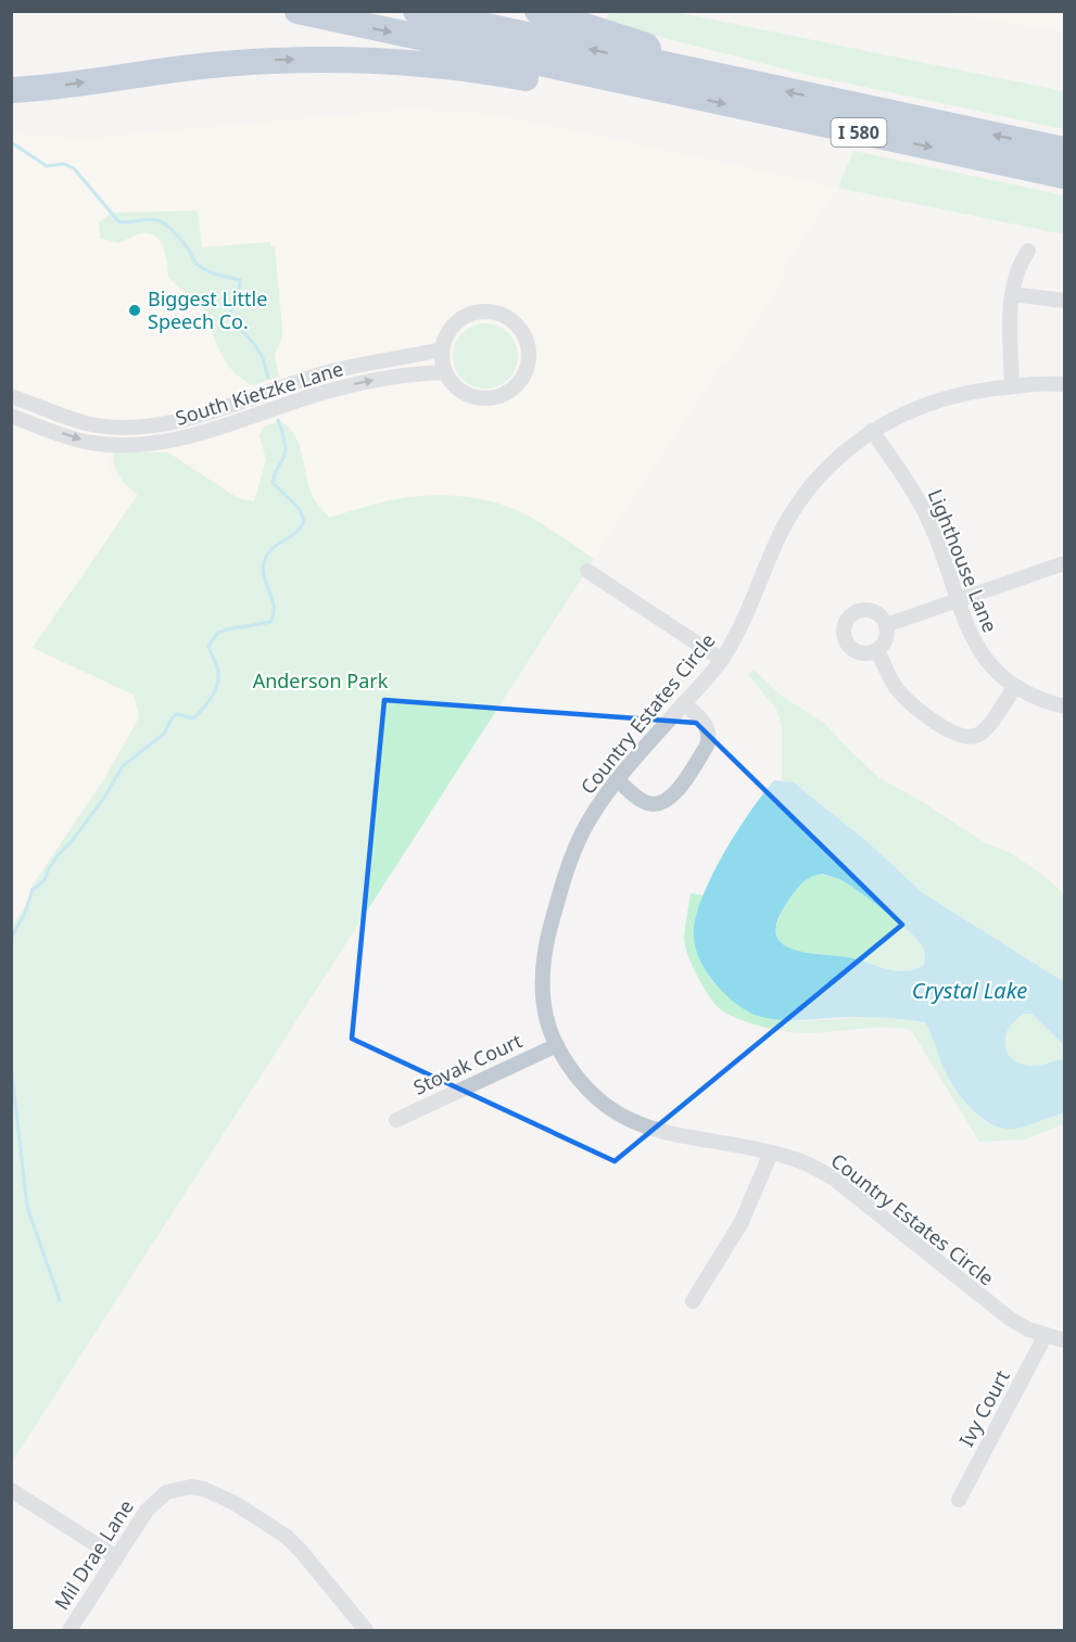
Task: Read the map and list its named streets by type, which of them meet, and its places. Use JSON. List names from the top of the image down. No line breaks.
{"streets":{"highway":["I 580"],"street":["South Kietzke Lane","Lighthouse Lane","Country Estates Circle","Stovak Court","Ivy Court","Mil Drae Lane"]},"crossings":[["Lighthouse Lane","Country Estates Circle"],["Country Estates Circle","Stovak Court"],["Country Estates Circle","Ivy Court"]],"water":["Crystal Lake"],"parks":["Anderson Park"],"places":["Biggest Little Speech Co."]}
